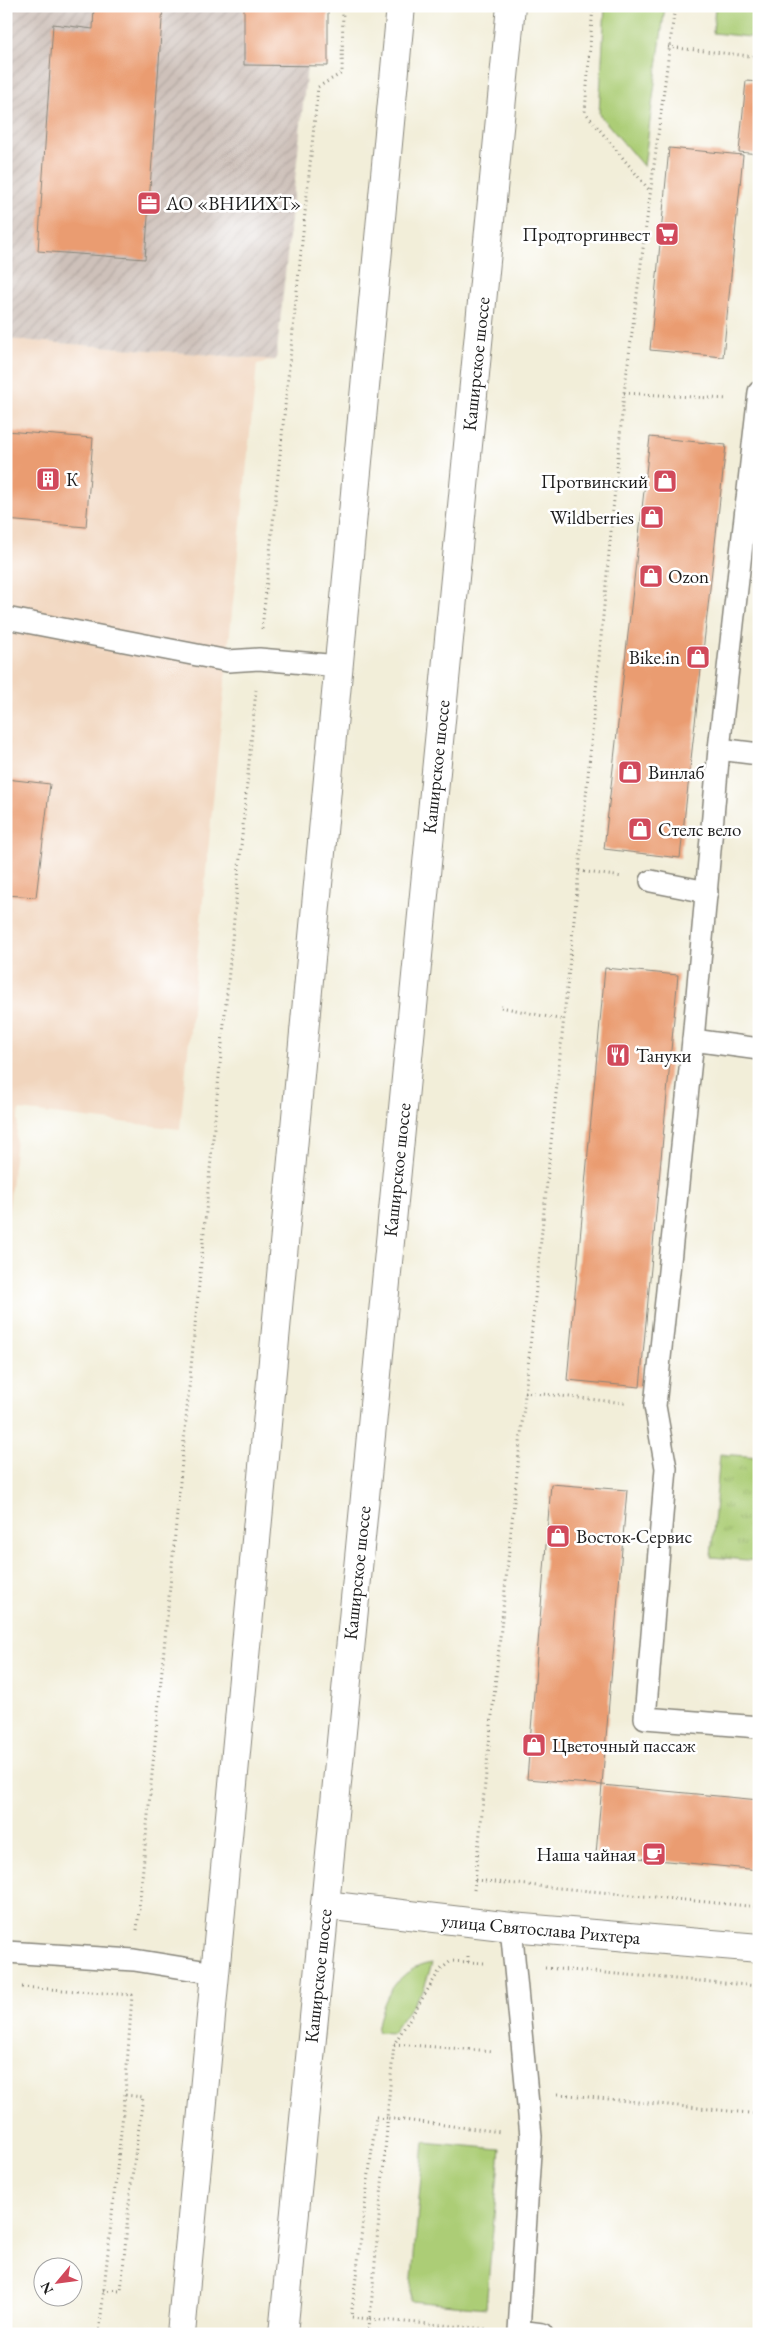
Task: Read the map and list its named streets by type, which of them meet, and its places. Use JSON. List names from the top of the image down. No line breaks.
{"streets":{"main road":["Каширское шоссе","улица Святослава Рихтера"]},"crossings":[["Каширское шоссе","улица Святослава Рихтера"]],"places":{"office":["АО «ВНИИХТ»"],"supermarket":["Продторгинвест"],"building":["К"],"shop":["Протвинский","Wildberries","Ozon","Bike.in","Винлаб","Стелс вело","Восток-Сервис","Цветочный пассаж"],"restaurant":["Тануки"],"cafe":["Наша чайная"]},"north":"bottom left"}
